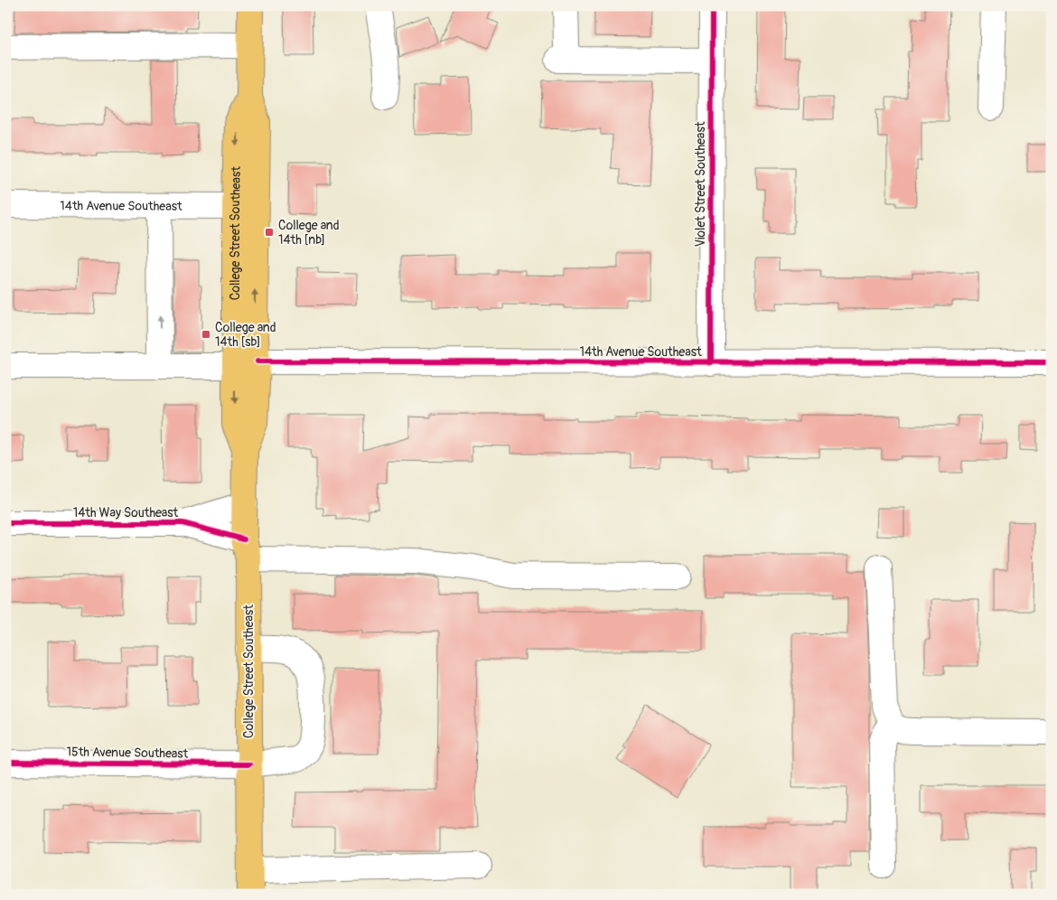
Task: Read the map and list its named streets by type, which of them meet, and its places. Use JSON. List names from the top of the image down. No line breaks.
{"streets":{"main road":["College Street Southeast"],"street":["Violet Street Southeast","14th Avenue Southeast","14th Way Southeast","15th Avenue Southeast"]},"crossings":[["Violet Street Southeast","14th Avenue Southeast"],["14th Avenue Southeast","College Street Southeast"],["College Street Southeast","14th Way Southeast"],["College Street Southeast","15th Avenue Southeast"]],"places":{"transit":["College and 14th [nb]","College and 14th [sb]"]}}
